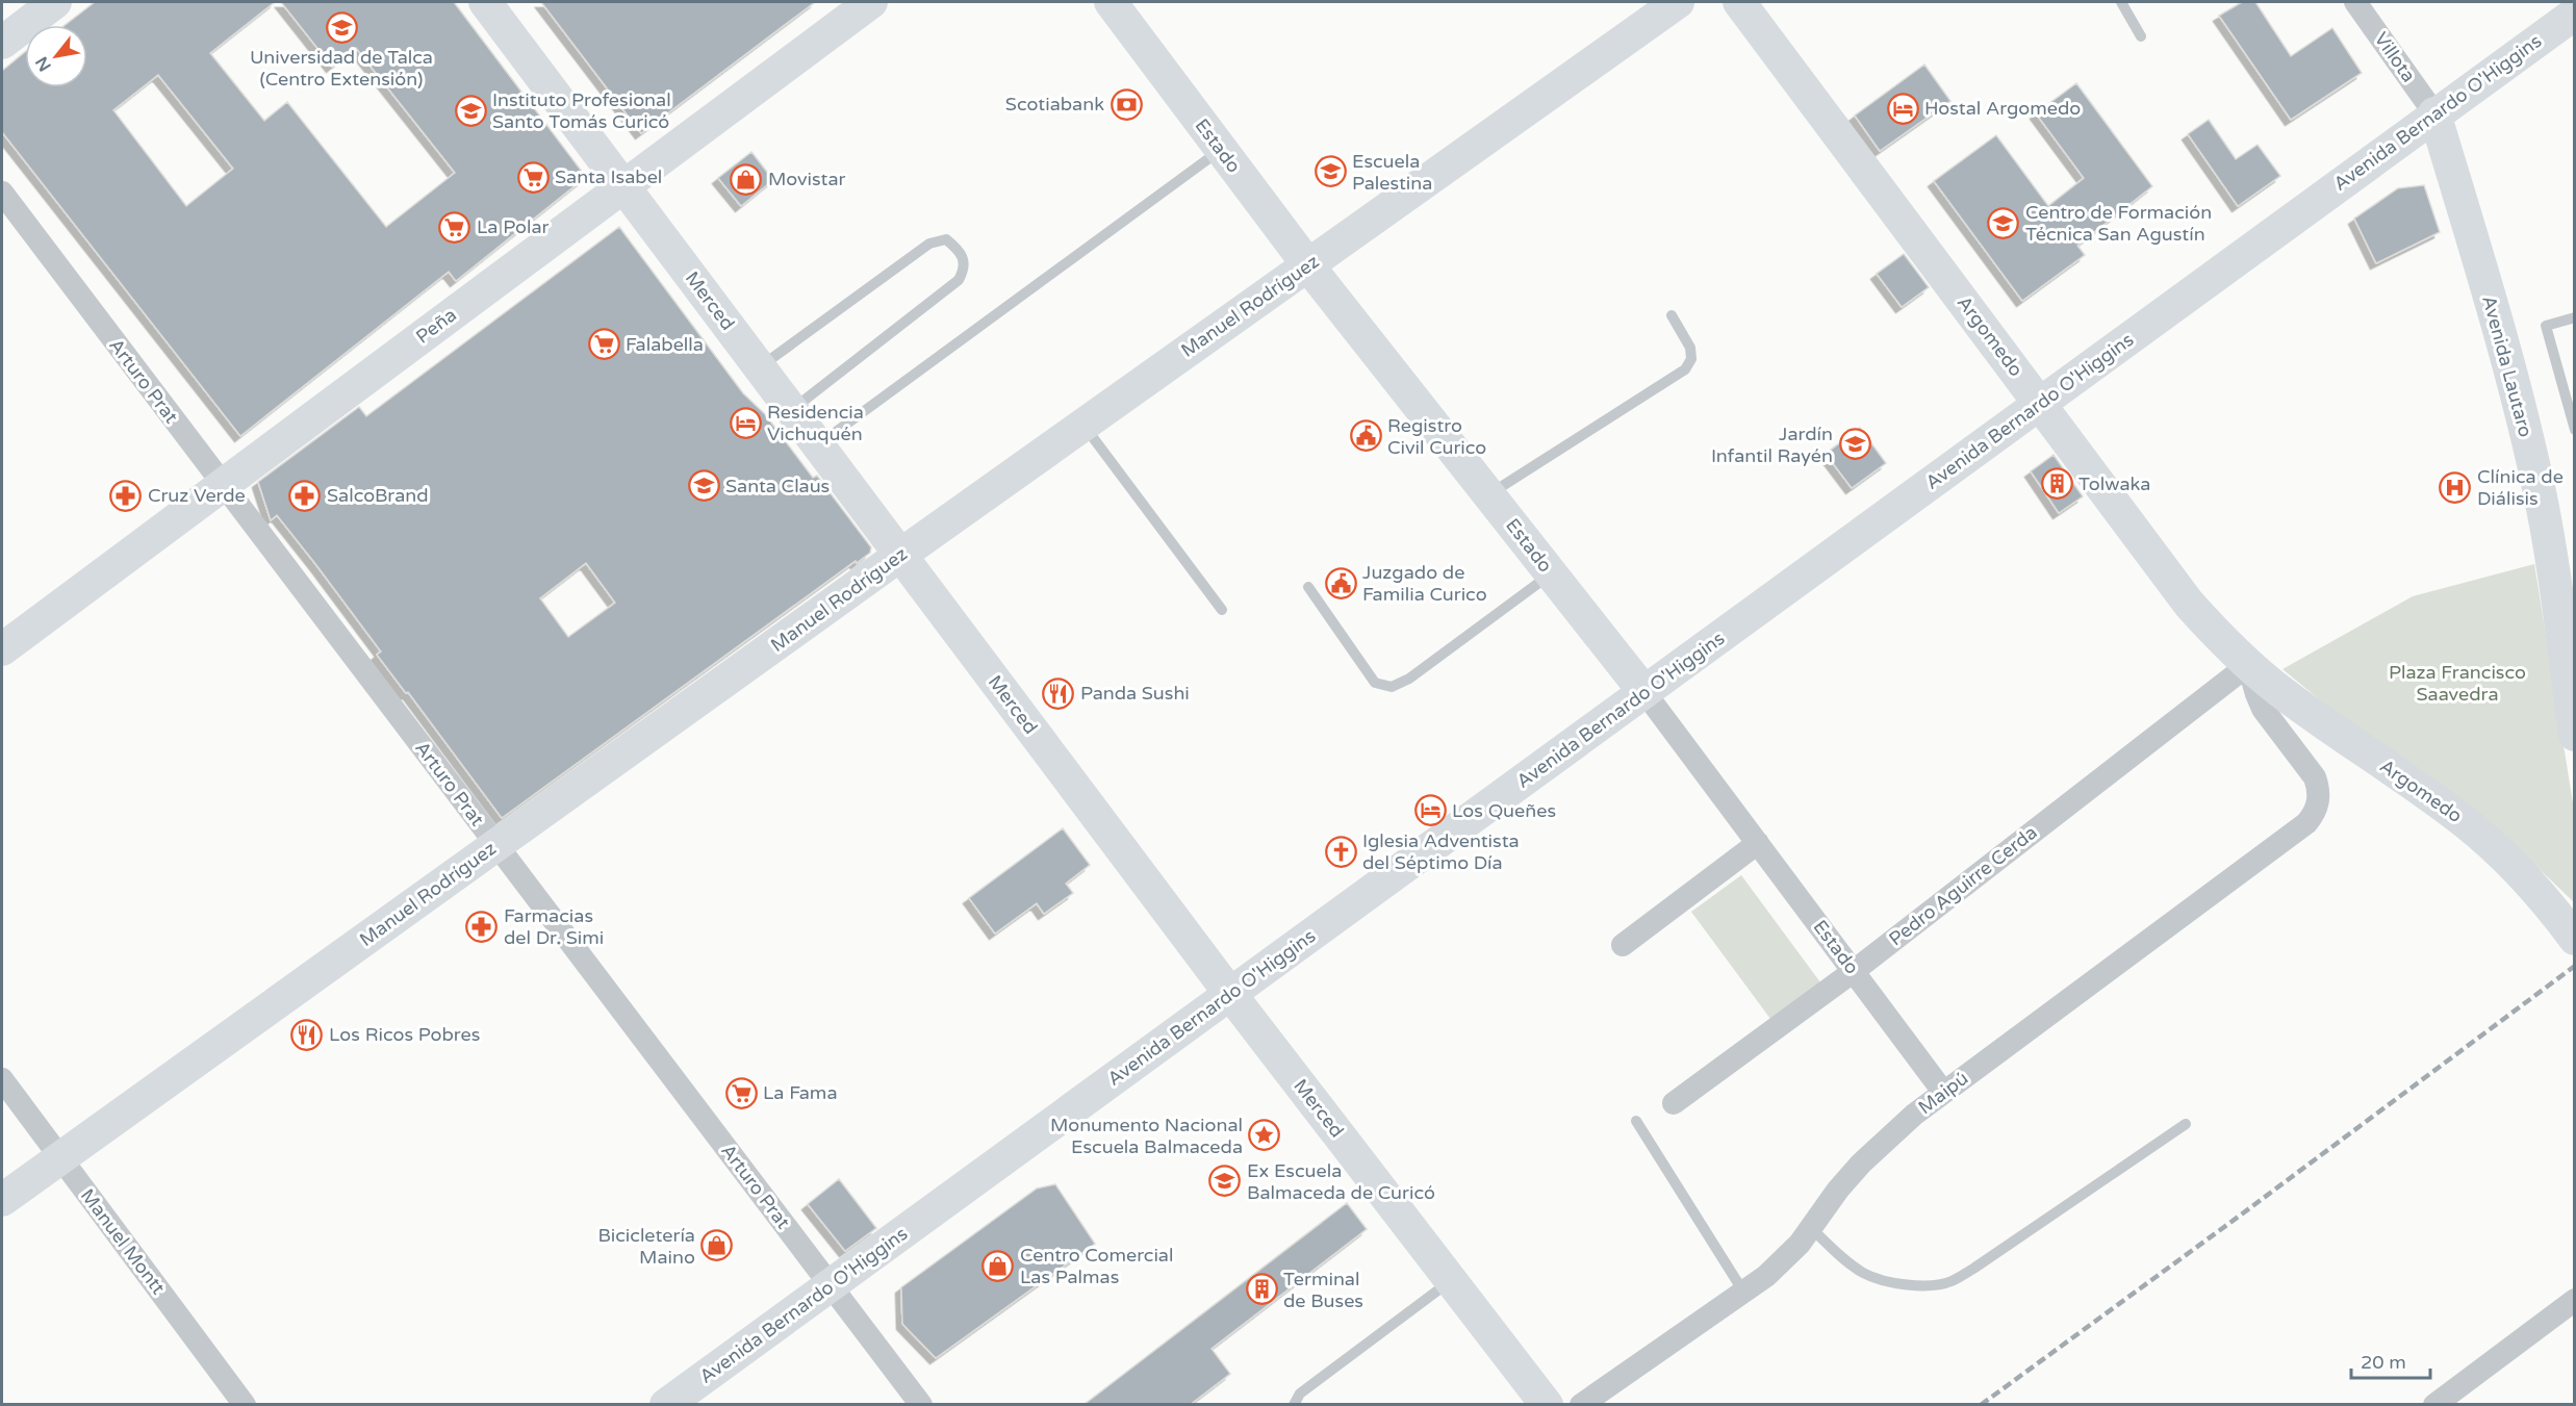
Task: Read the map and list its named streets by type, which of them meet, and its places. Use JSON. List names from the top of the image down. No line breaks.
{"streets":{"street":["Villota","Avenida Bernardo O'Higgins","Estado","Merced","Manuel Rodríguez","Peña","Argomedo","Avenida Lautaro","Arturo Prat","Pedro Aguirre Cerda","Maipú","Manuel Montt"]},"crossings":[["Villota","Avenida Bernardo O'Higgins"],["Villota","Avenida Lautaro"],["Avenida Bernardo O'Higgins","Estado"],["Avenida Bernardo O'Higgins","Merced"],["Avenida Bernardo O'Higgins","Argomedo"],["Avenida Bernardo O'Higgins","Avenida Lautaro"],["Avenida Bernardo O'Higgins","Arturo Prat"],["Estado","Manuel Rodríguez"],["Estado","Pedro Aguirre Cerda"],["Estado","Maipú"],["Merced","Manuel Rodríguez"],["Merced","Peña"],["Manuel Rodríguez","Arturo Prat"],["Manuel Rodríguez","Manuel Montt"],["Peña","Arturo Prat"],["Argomedo","Pedro Aguirre Cerda"],["Argomedo","Maipú"]],"parks":["Plaza Francisco Saavedra"],"places":{"school or university":["Universidad de Talca (Centro Extensión)","Instituto Profesional Santo Tomás Curicó","Escuela Palestina","Centro de Formación Técnica San Agustín","Jardín Infantil Rayén","Santa Claus","Ex Escuela Balmaceda de Curicó"],"bank":["Scotiabank"],"hotel":["Hostal Argomedo","Residencia Vichuquén","Los Queñes"],"supermarket":["Santa Isabel","La Polar","Falabella","La Fama"],"shop":["Movistar","Bicicletería Maino","Centro Comercial Las Palmas"],"public building":["Registro Civil Curico","Juzgado de Familia Curico"],"building":["Tolwaka","Terminal de Buses"],"hospital":["Clínica de Diálisis"],"pharmacy":["Cruz Verde","SalcoBrand","Farmacias del Dr. Simi"],"restaurant":["Panda Sushi","Los Ricos Pobres"],"church":["Iglesia Adventista del Séptimo Día"],"place":["Monumento Nacional Escuela Balmaceda"]},"scale_bar":"20 m","north":"bottom left"}
